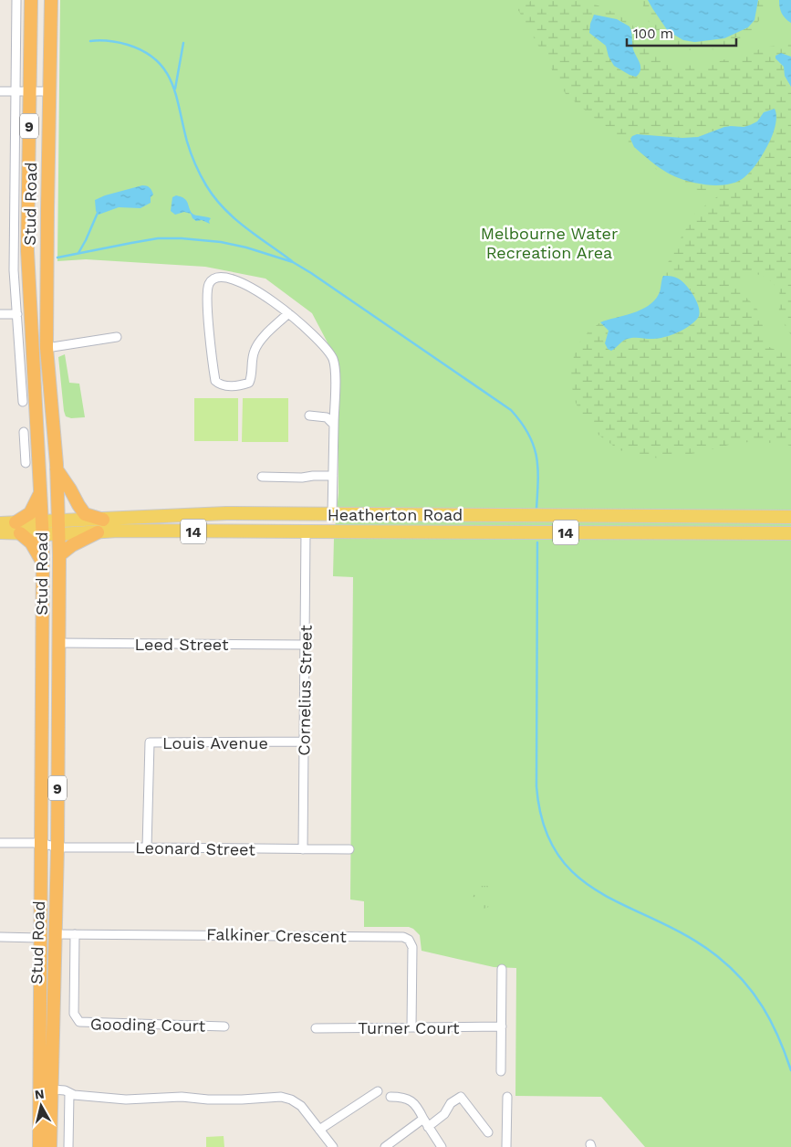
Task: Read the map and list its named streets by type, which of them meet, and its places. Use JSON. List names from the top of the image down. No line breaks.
{"streets":{"highway":["9","Stud Road"],"main road":["Heatherton Road","14"],"street":["Leed Street","Cornelius Street","Louis Avenue","Leonard Street","Falkiner Crescent","Gooding Court","Turner Court"]},"crossings":[["Stud Road","Heatherton Road"],["Stud Road","Leed Street"],["Stud Road","Leonard Street"],["Stud Road","Falkiner Crescent"],["Heatherton Road","Cornelius Street"],["Leed Street","Cornelius Street"],["Cornelius Street","Louis Avenue"],["Cornelius Street","Leonard Street"],["Louis Avenue","Leonard Street"],["Falkiner Crescent","Gooding Court"],["Falkiner Crescent","Turner Court"]],"parks":["Melbourne Water Recreation Area"],"scale_bar":"100 m","north":"top"}
